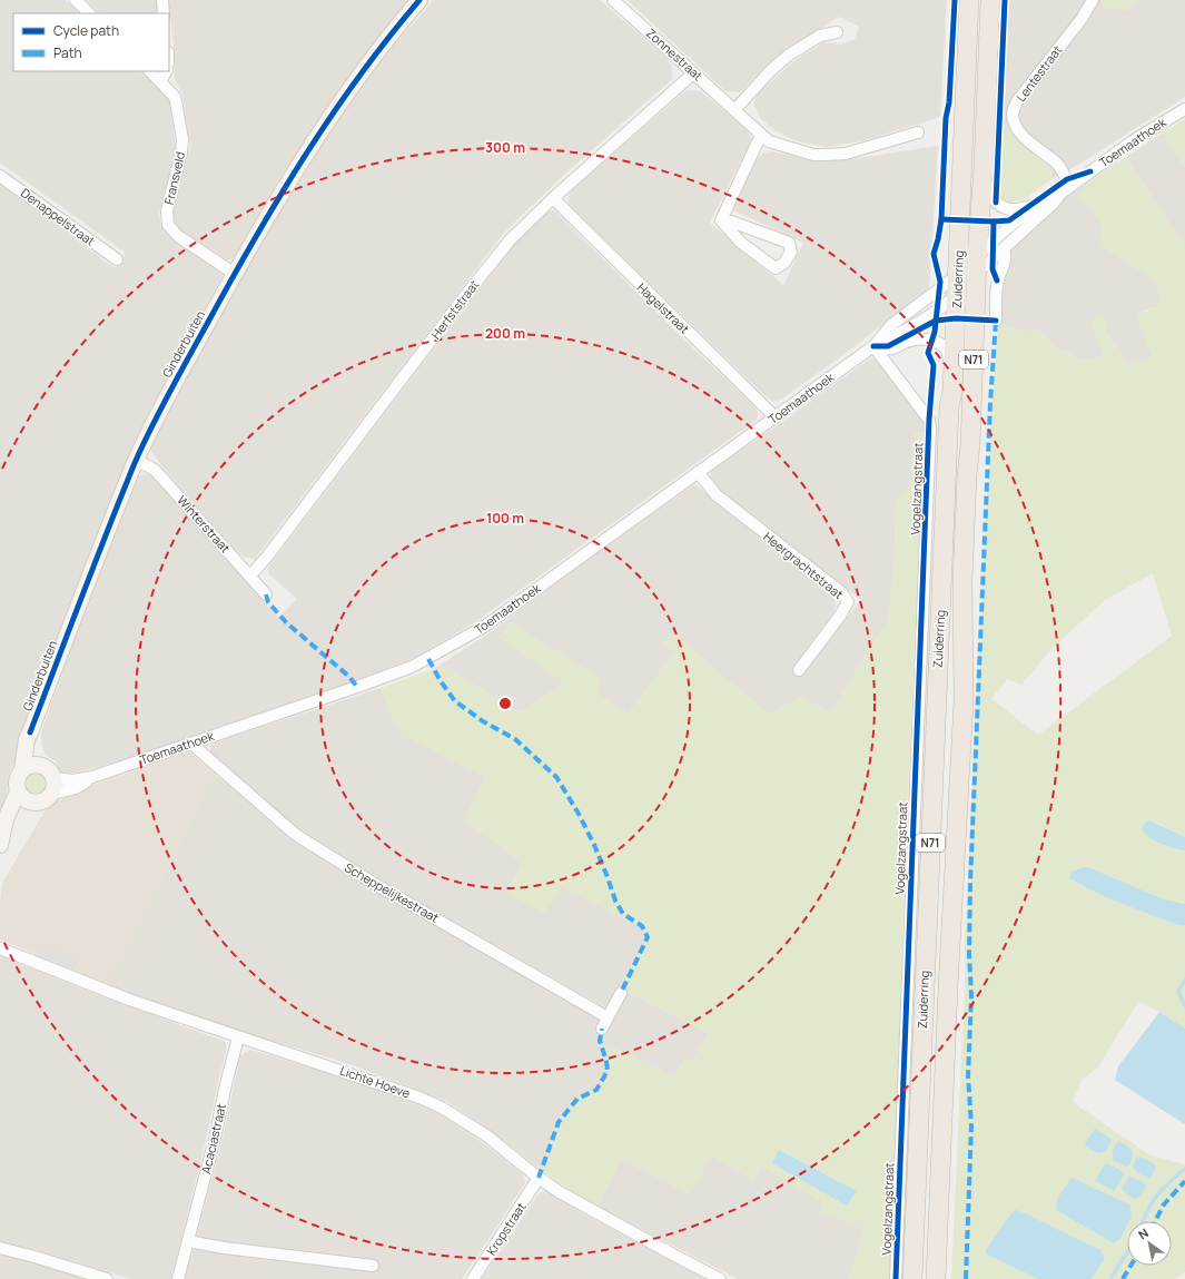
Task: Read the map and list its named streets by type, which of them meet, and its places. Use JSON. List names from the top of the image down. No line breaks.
{"streets":{"highway":["Zuiderring","N71"],"main road":["Ginderbuiten"],"street":["Zonnestraat","Lentestraat","Toemaathoek","Fransveld","Denappelstraat","Hagelstraat","Herfststraat","Vogelzangstraat","Winterstraat","Heergrachtstraat","Scheppelijkestraat","Lichte Hoeve","Acaciastraat","Kropstraat"]},"crossings":[["Zonnestraat","Herfststraat"],["Lentestraat","Toemaathoek"],["Toemaathoek","Zuiderring"],["Toemaathoek","Hagelstraat"],["Toemaathoek","Ginderbuiten"],["Toemaathoek","Vogelzangstraat"],["Toemaathoek","Heergrachtstraat"],["Toemaathoek","Scheppelijkestraat"],["Fransveld","Ginderbuiten"],["Hagelstraat","Herfststraat"],["Herfststraat","Winterstraat"],["Ginderbuiten","Winterstraat"],["Lichte Hoeve","Acaciastraat"],["Lichte Hoeve","Kropstraat"]],"legend":["Cycle path","Path"],"north":"top left","rings":["300 m","200 m","100 m"]}
